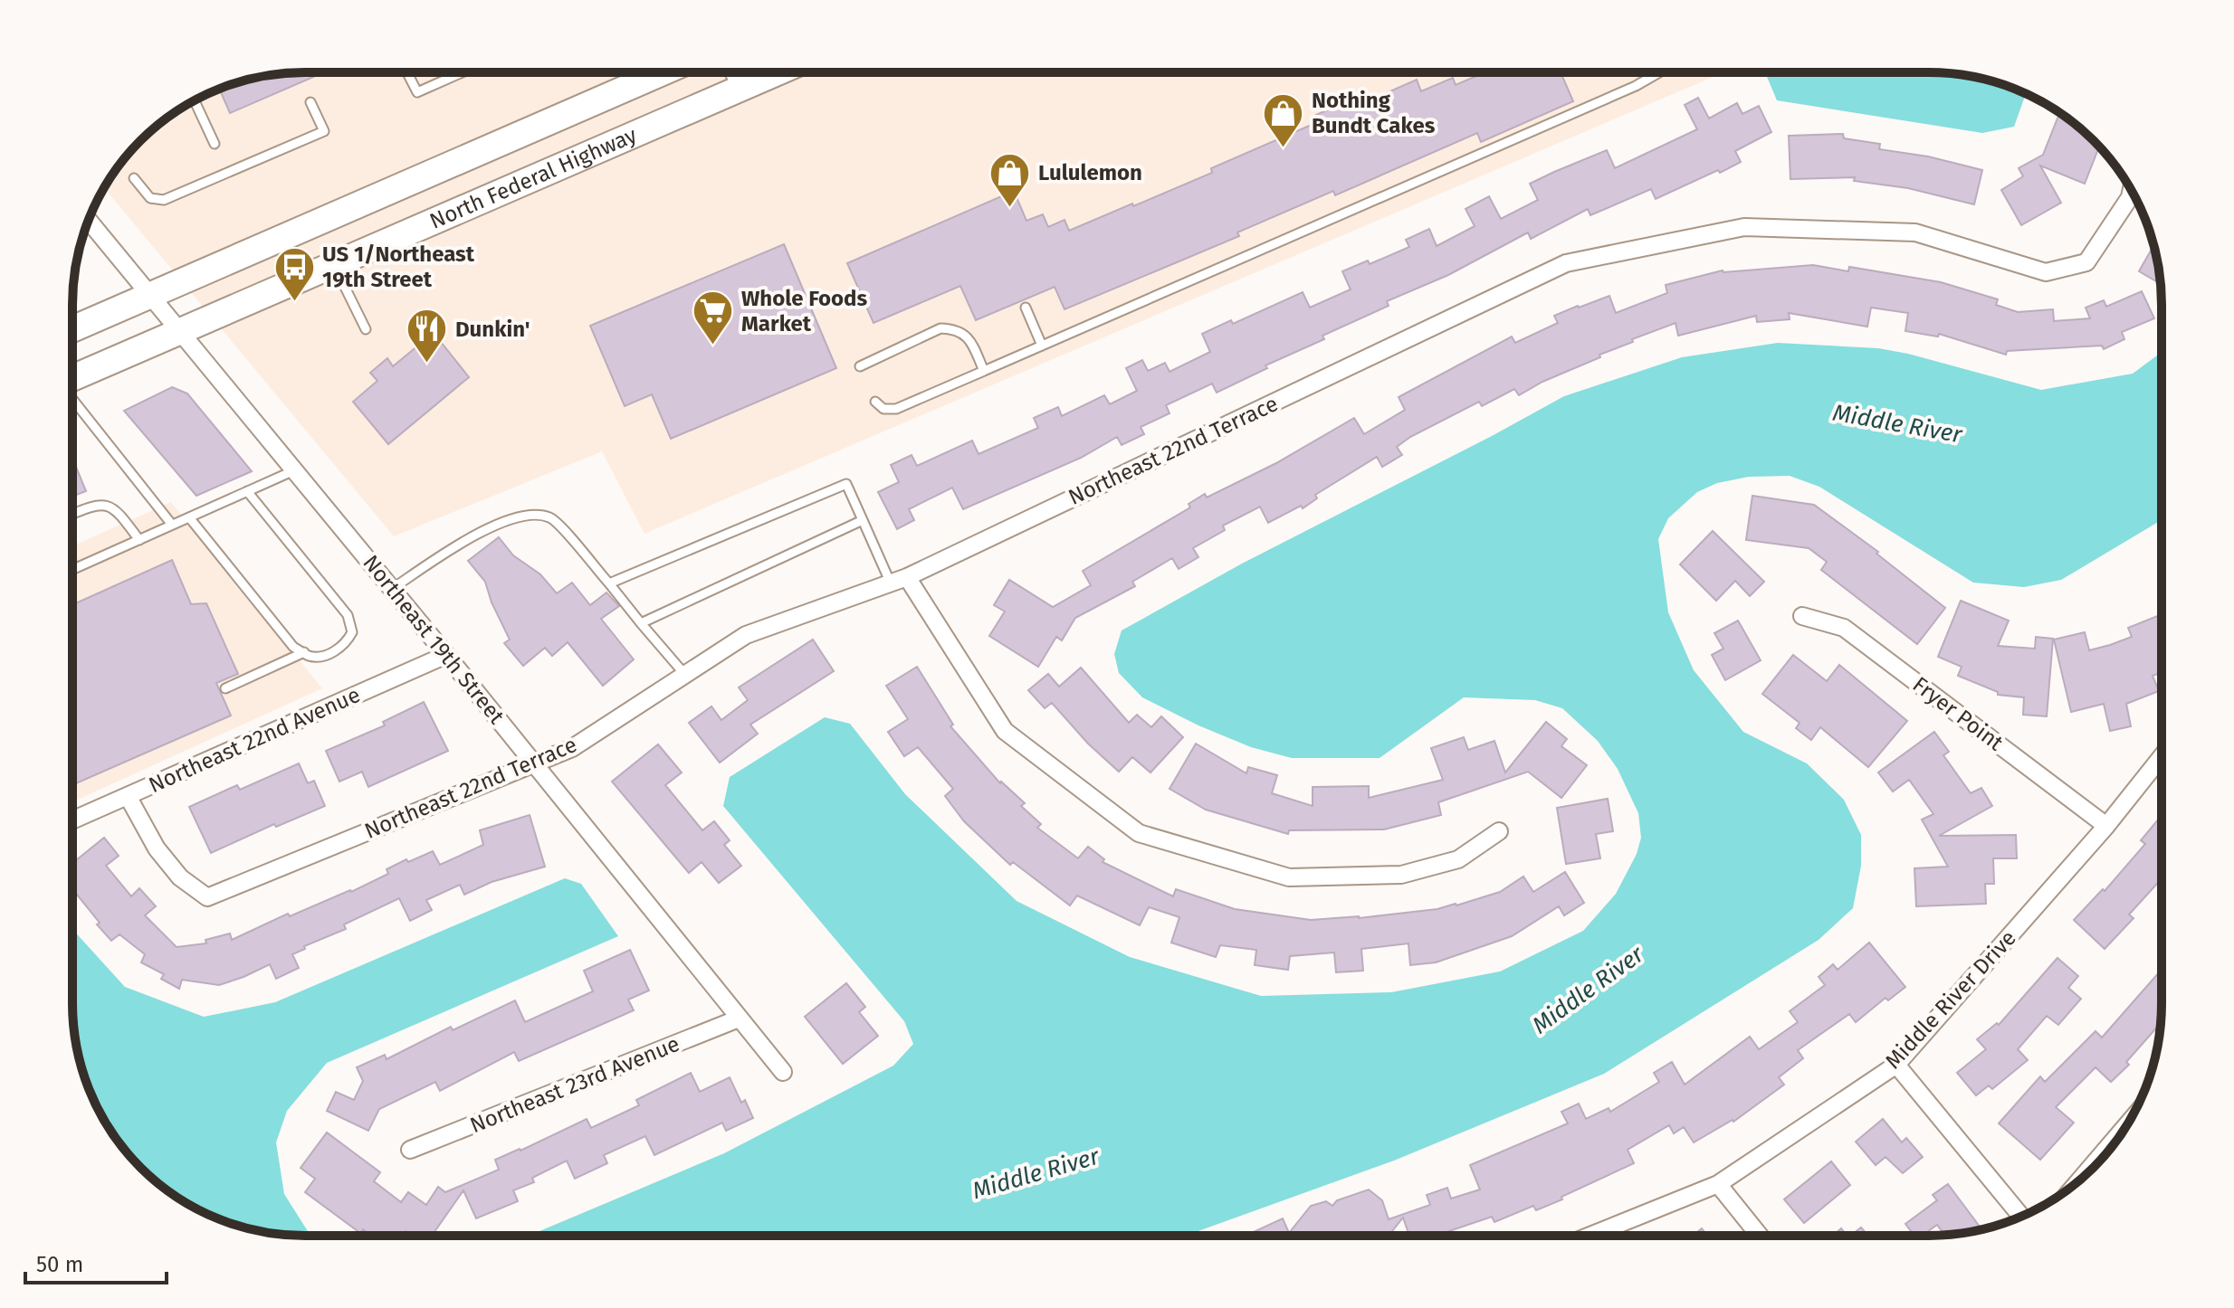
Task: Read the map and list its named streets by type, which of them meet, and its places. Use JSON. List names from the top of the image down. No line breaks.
{"streets":{"main road":["North Federal Highway"],"street":["Northeast 22nd Terrace","Northeast 19th Street","Fryer Point","Northeast 22nd Avenue","Middle River Drive","Northeast 23rd Avenue"]},"crossings":[["North Federal Highway","Northeast 19th Street"],["Northeast 22nd Terrace","Northeast 19th Street"],["Northeast 22nd Terrace","Northeast 22nd Avenue"],["Northeast 19th Street","Northeast 22nd Avenue"],["Northeast 19th Street","Northeast 23rd Avenue"],["Fryer Point","Middle River Drive"]],"water":["Middle River"],"places":{"shop":["Nothing Bundt Cakes","Lululemon"],"bus stop":["US 1/Northeast 19th Street"],"supermarket":["Whole Foods Market"],"restaurant":["Dunkin'"]},"scale_bar":"50 m"}
